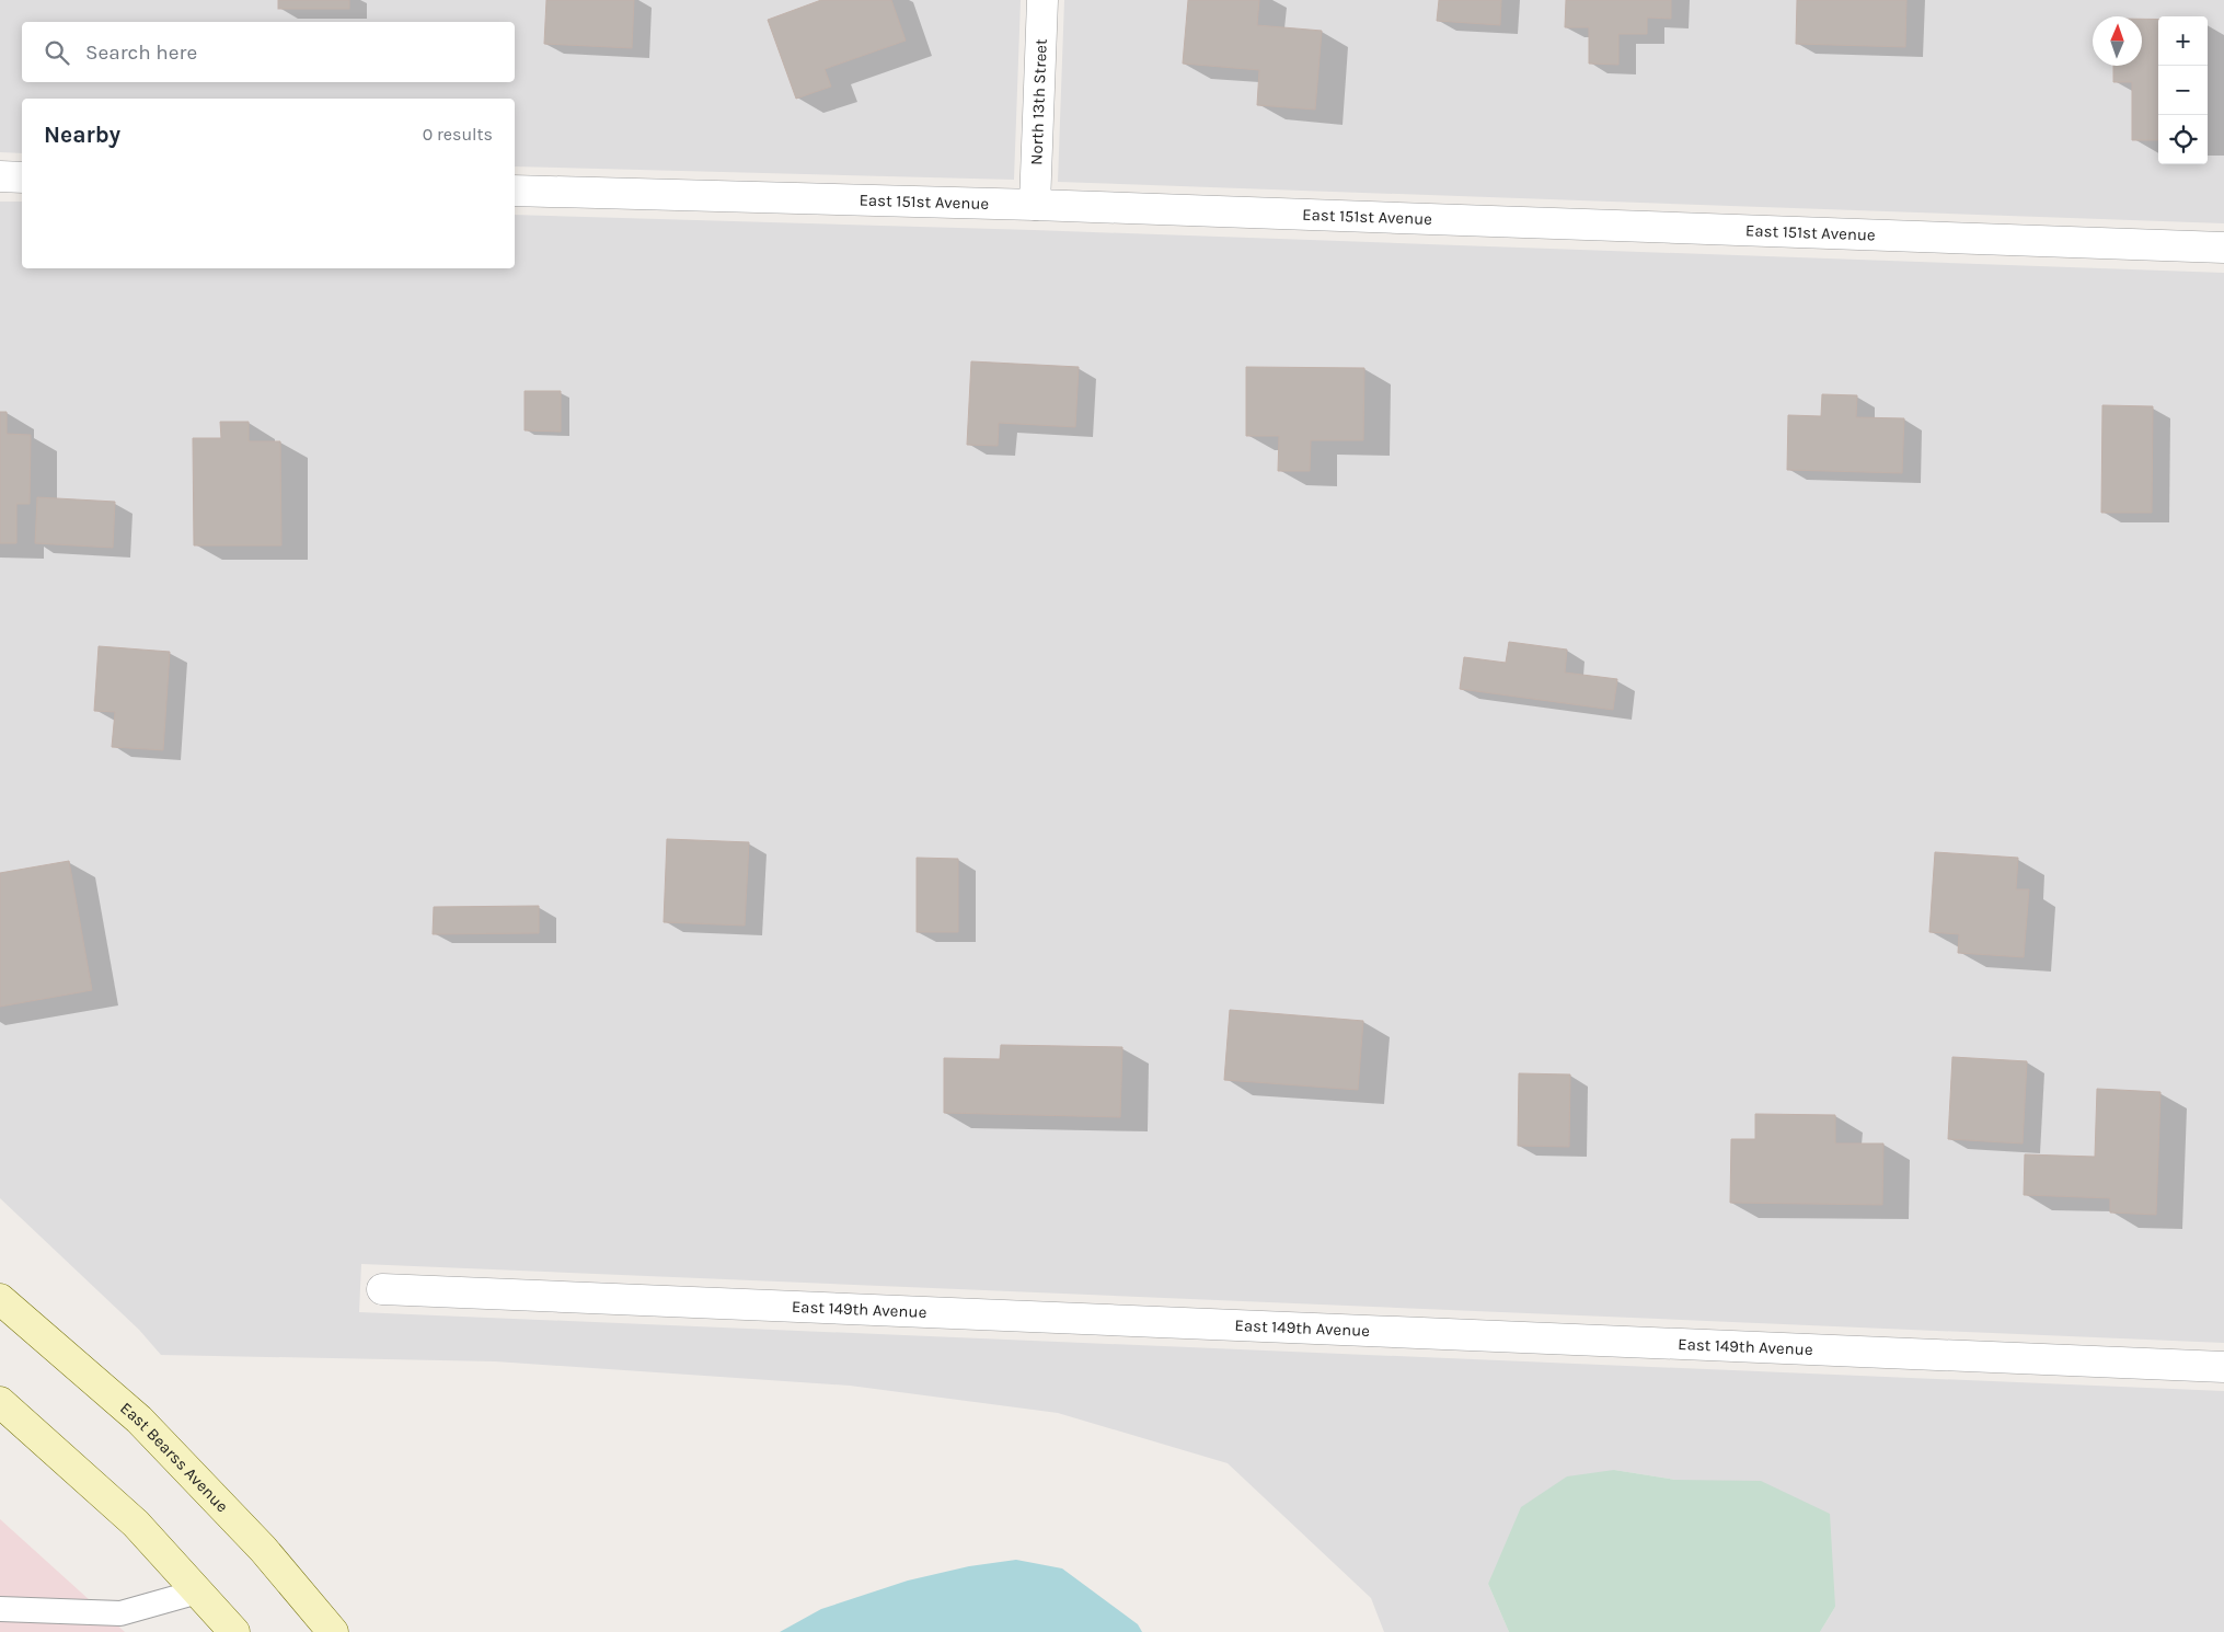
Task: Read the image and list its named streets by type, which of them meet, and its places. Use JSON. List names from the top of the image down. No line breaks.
{"streets":{"main road":["East Bearss Avenue"],"street":["North 13th Street","East 151st Avenue","East 149th Avenue"]},"crossings":[["North 13th Street","East 151st Avenue"]],"north":"top","page":{"map_buttons":["+","−"],"search":"Search here","heading":["Nearby","0 results"]}}
